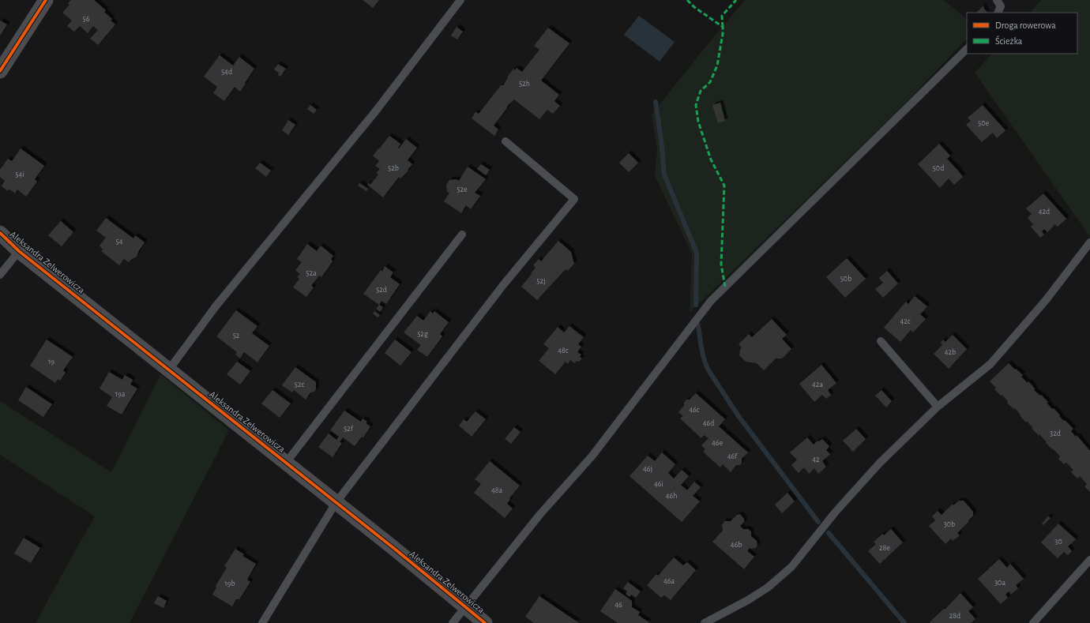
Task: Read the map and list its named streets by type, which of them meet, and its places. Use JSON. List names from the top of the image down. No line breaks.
{"streets":{"street":["Aleksandra Zelwerowicza"]},"house_numbers":["56","54d","52h","50e","52b","50d","54i","52e","42d","54","52a","50b","52j","52d","42c","52g","52","48c","42b","19","52c","42a","19a","46c","46d","52f","32d","46e","46f","42","46j","46i","48a","46h","30b","30","46b","28e","46a","30a","19b","46","28d"],"legend":["Droga rowerowa","Ścieżka"]}
